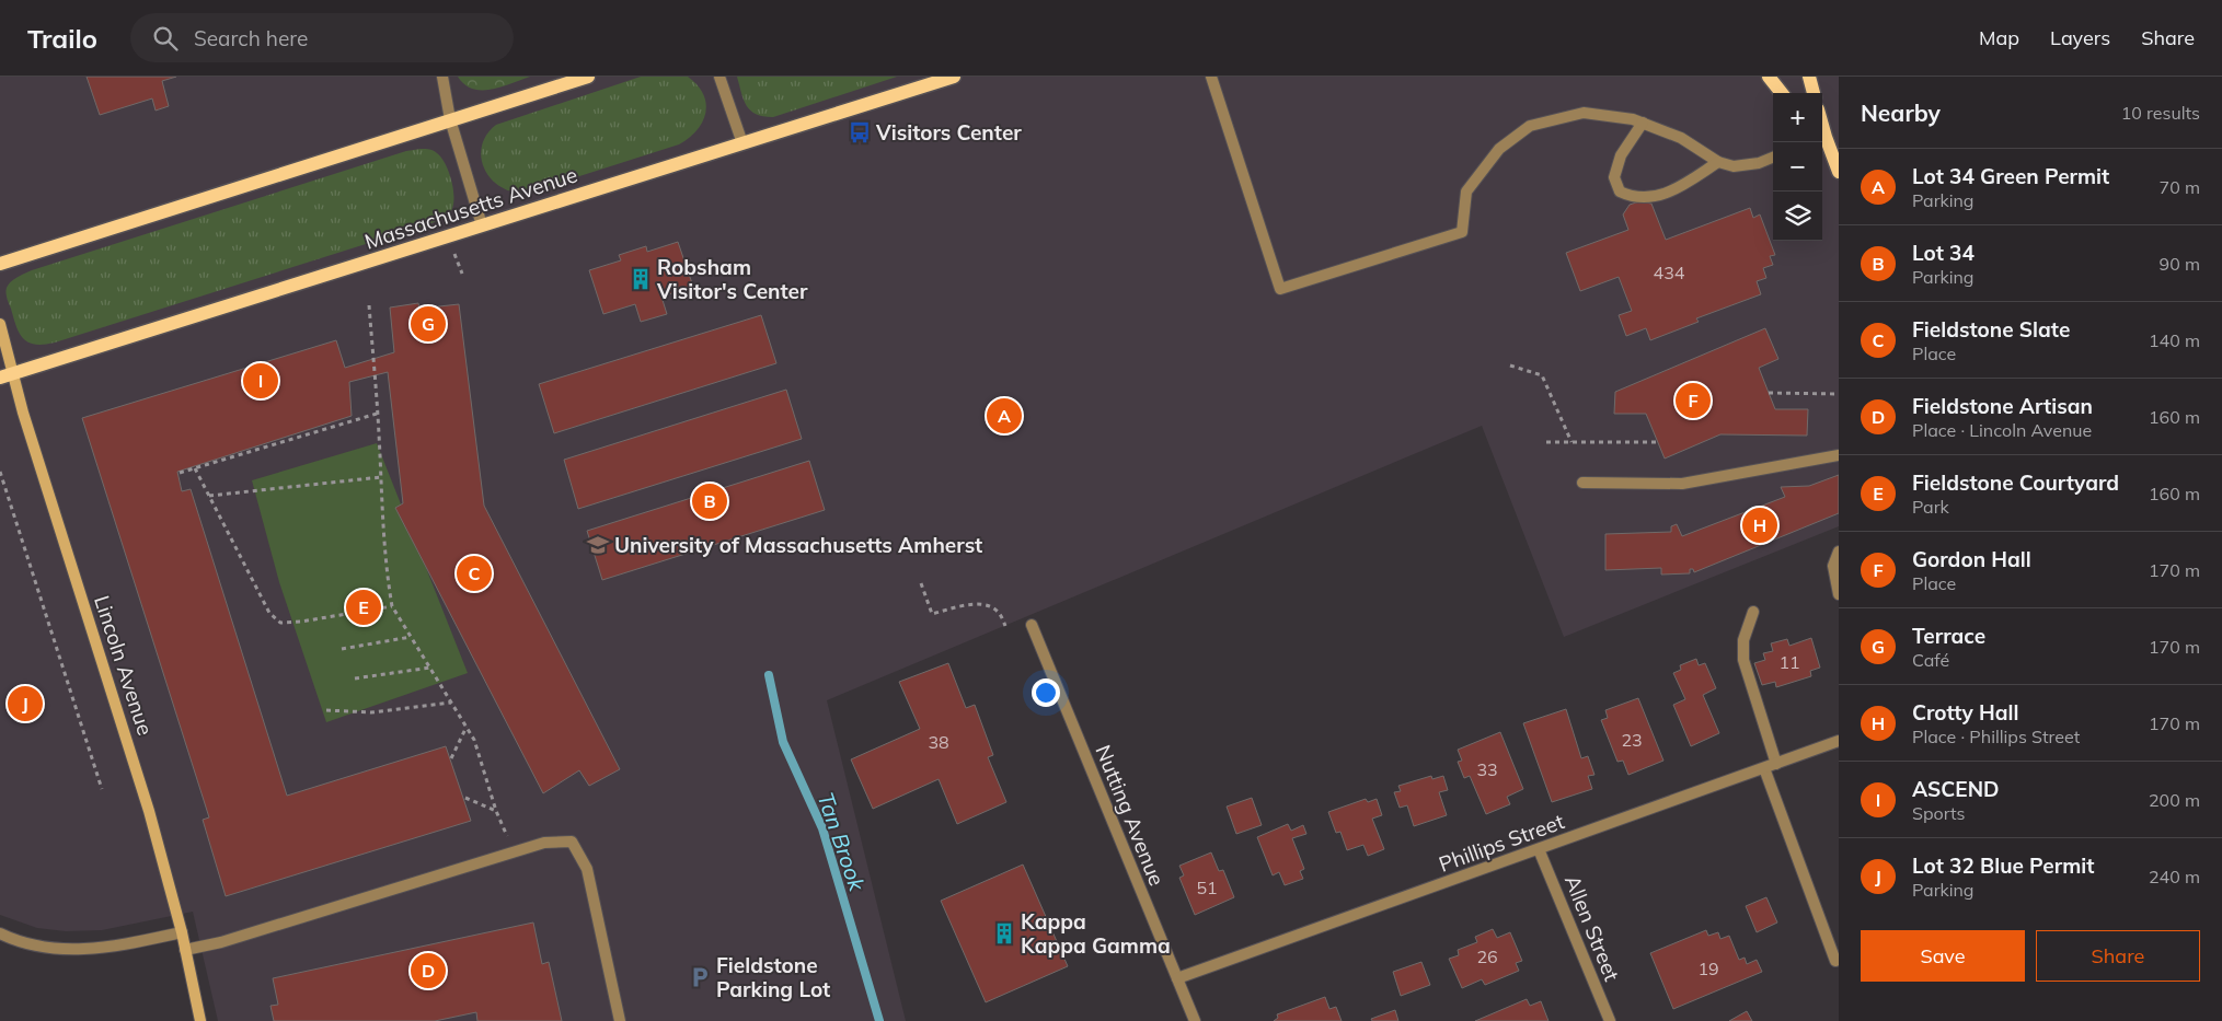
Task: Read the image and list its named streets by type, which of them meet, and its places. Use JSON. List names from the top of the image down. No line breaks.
{"streets":{"main road":["Massachusetts Avenue"],"street":["Lincoln Avenue","Nutting Avenue","Phillips Street","Allen Street"]},"crossings":[["Massachusetts Avenue","Lincoln Avenue"],["Nutting Avenue","Phillips Street"],["Phillips Street","Allen Street"]],"water":["Tan Brook"],"places":{"bus stop":["Visitors Center"],"building":["Robsham Visitor's Center","Kappa Kappa Gamma"],"school or university":["University of Massachusetts Amherst"],"parking":["Fieldstone Parking Lot"]},"house_numbers":["434","11","23","38","33","51","26","19"],"page":{"header":"Trailo","search":"Search here","nav":["Map","Layers","Share"],"heading":["Nearby","10 results"],"map_buttons":["+","−"],"list":[{"mark":"A","name":"Lot 34 Green Permit","note":"Parking","value":"70 m"},{"mark":"B","name":"Lot 34","note":"Parking","value":"90 m"},{"mark":"C","name":"Fieldstone Slate","note":"Place","value":"140 m"},{"mark":"D","name":"Fieldstone Artisan","note":"Place · Lincoln Avenue","value":"160 m"},{"mark":"E","name":"Fieldstone Courtyard","note":"Park","value":"160 m"},{"mark":"F","name":"Gordon Hall","note":"Place","value":"170 m"},{"mark":"G","name":"Terrace","note":"Café","value":"170 m"},{"mark":"H","name":"Crotty Hall","note":"Place · Phillips Street","value":"170 m"},{"mark":"I","name":"ASCEND","note":"Sports","value":"200 m"},{"mark":"J","name":"Lot 32 Blue Permit","note":"Parking","value":"240 m"}],"pins":["G","I","F","A","B","H","C","E","J","D"],"buttons":["Save","Share"]}}
